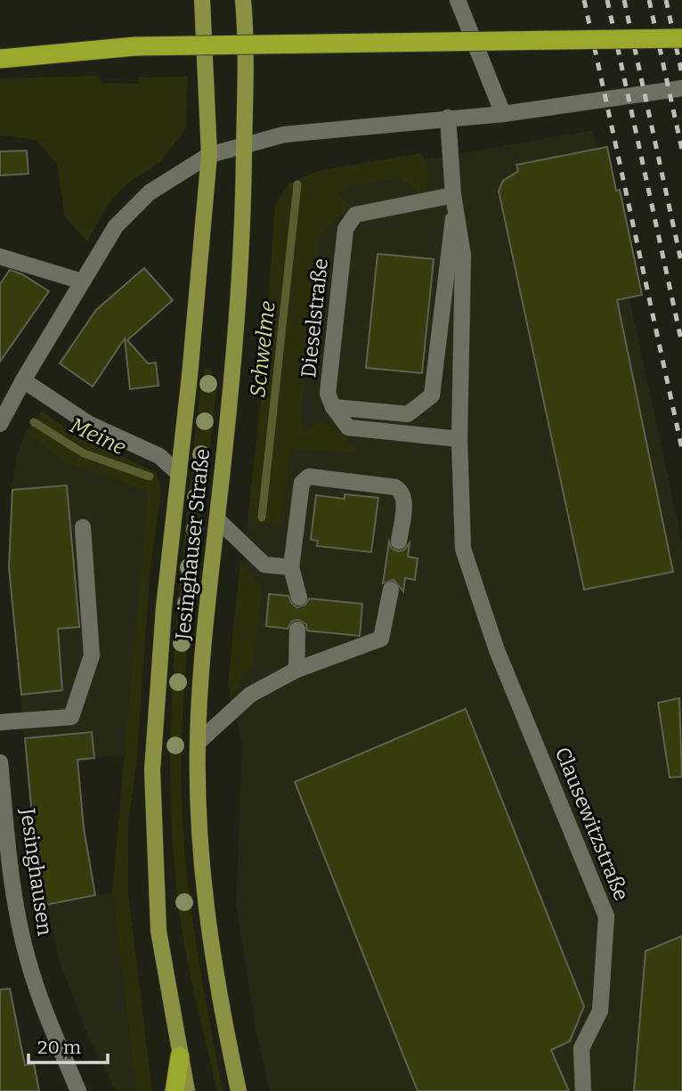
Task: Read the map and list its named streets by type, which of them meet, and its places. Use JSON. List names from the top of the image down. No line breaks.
{"streets":{"main road":["Jesinghauser Straße"],"street":["Dieselstraße","Clausewitzstraße","Jesinghausen"]},"water":["Schwelme","Meine"],"scale_bar":"20 m"}
